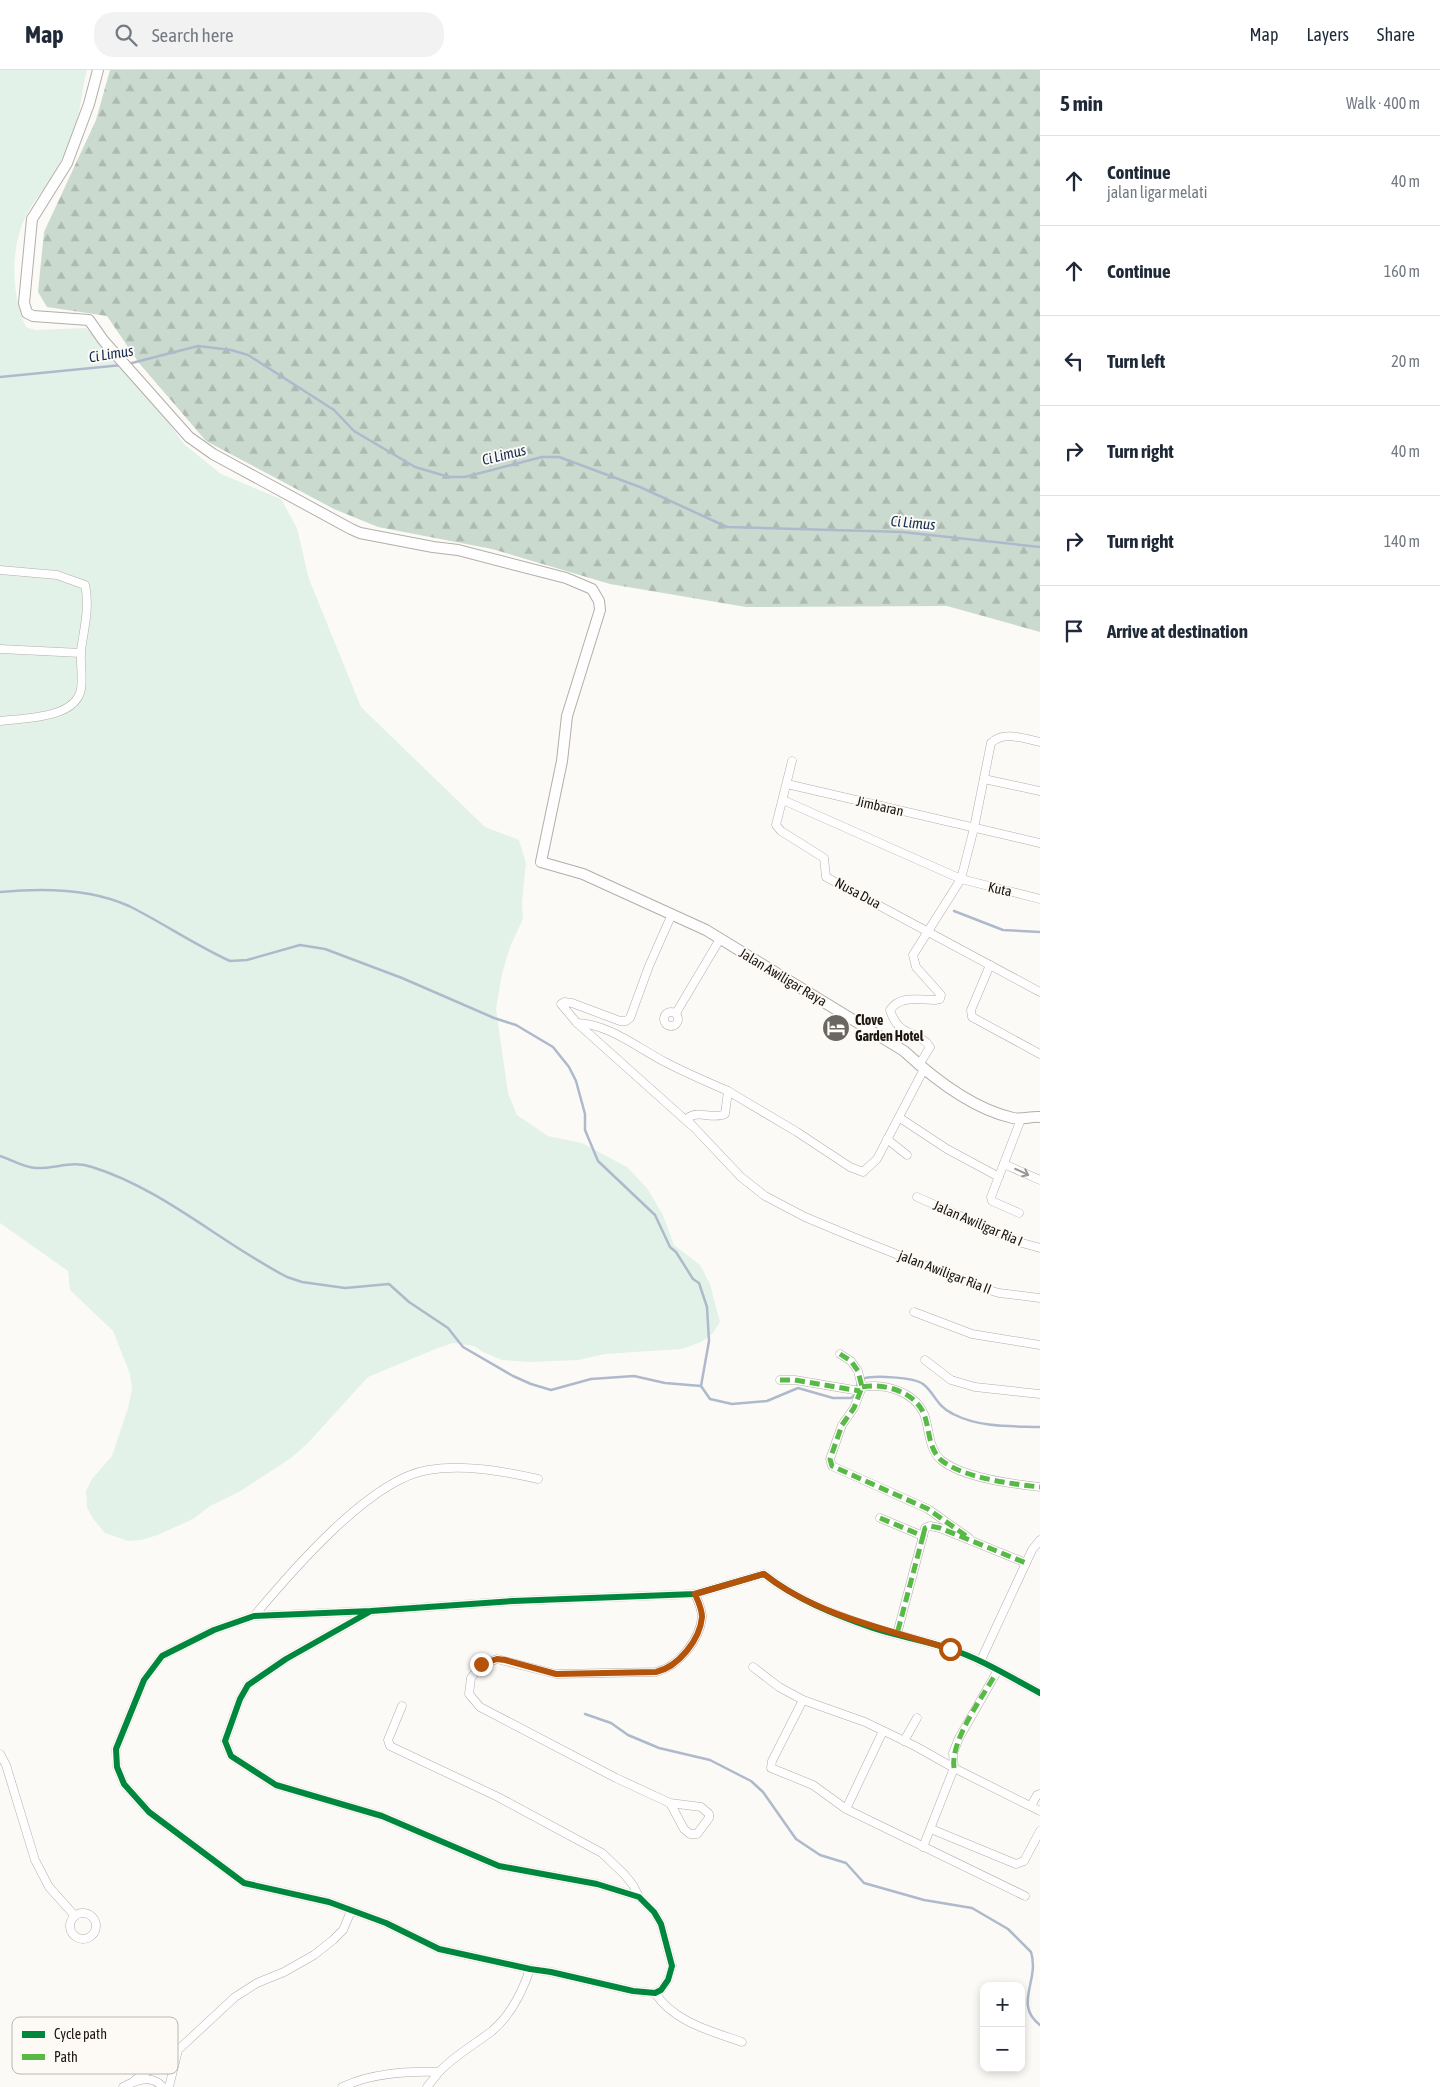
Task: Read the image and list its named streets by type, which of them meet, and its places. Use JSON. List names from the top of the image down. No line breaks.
{"streets":{"street":["Jimbaran","Kuta","Nusa Dua","Jalan Awiligar Raya","Jalan Awiligar Ria I","jalan Awiligar Ria II"]},"crossings":[["Jimbaran","Nusa Dua"],["Jalan Awiligar Raya","jalan Awiligar Ria II"]],"water":["Ci Limus"],"places":{"hotel":["Clove Garden Hotel"]},"legend":["Cycle path","Path"],"page":{"header":"Map","search":"Search here","nav":["Map","Layers","Share"],"heading":["5 min","Walk · 400 m"],"list":[["Continue","jalan ligar melati","40 m"],["Continue","160 m"],["Turn left","20 m"],["Turn right","40 m"],["Turn right","140 m"],"Arrive at destination"],"map_buttons":["+","−"]}}
